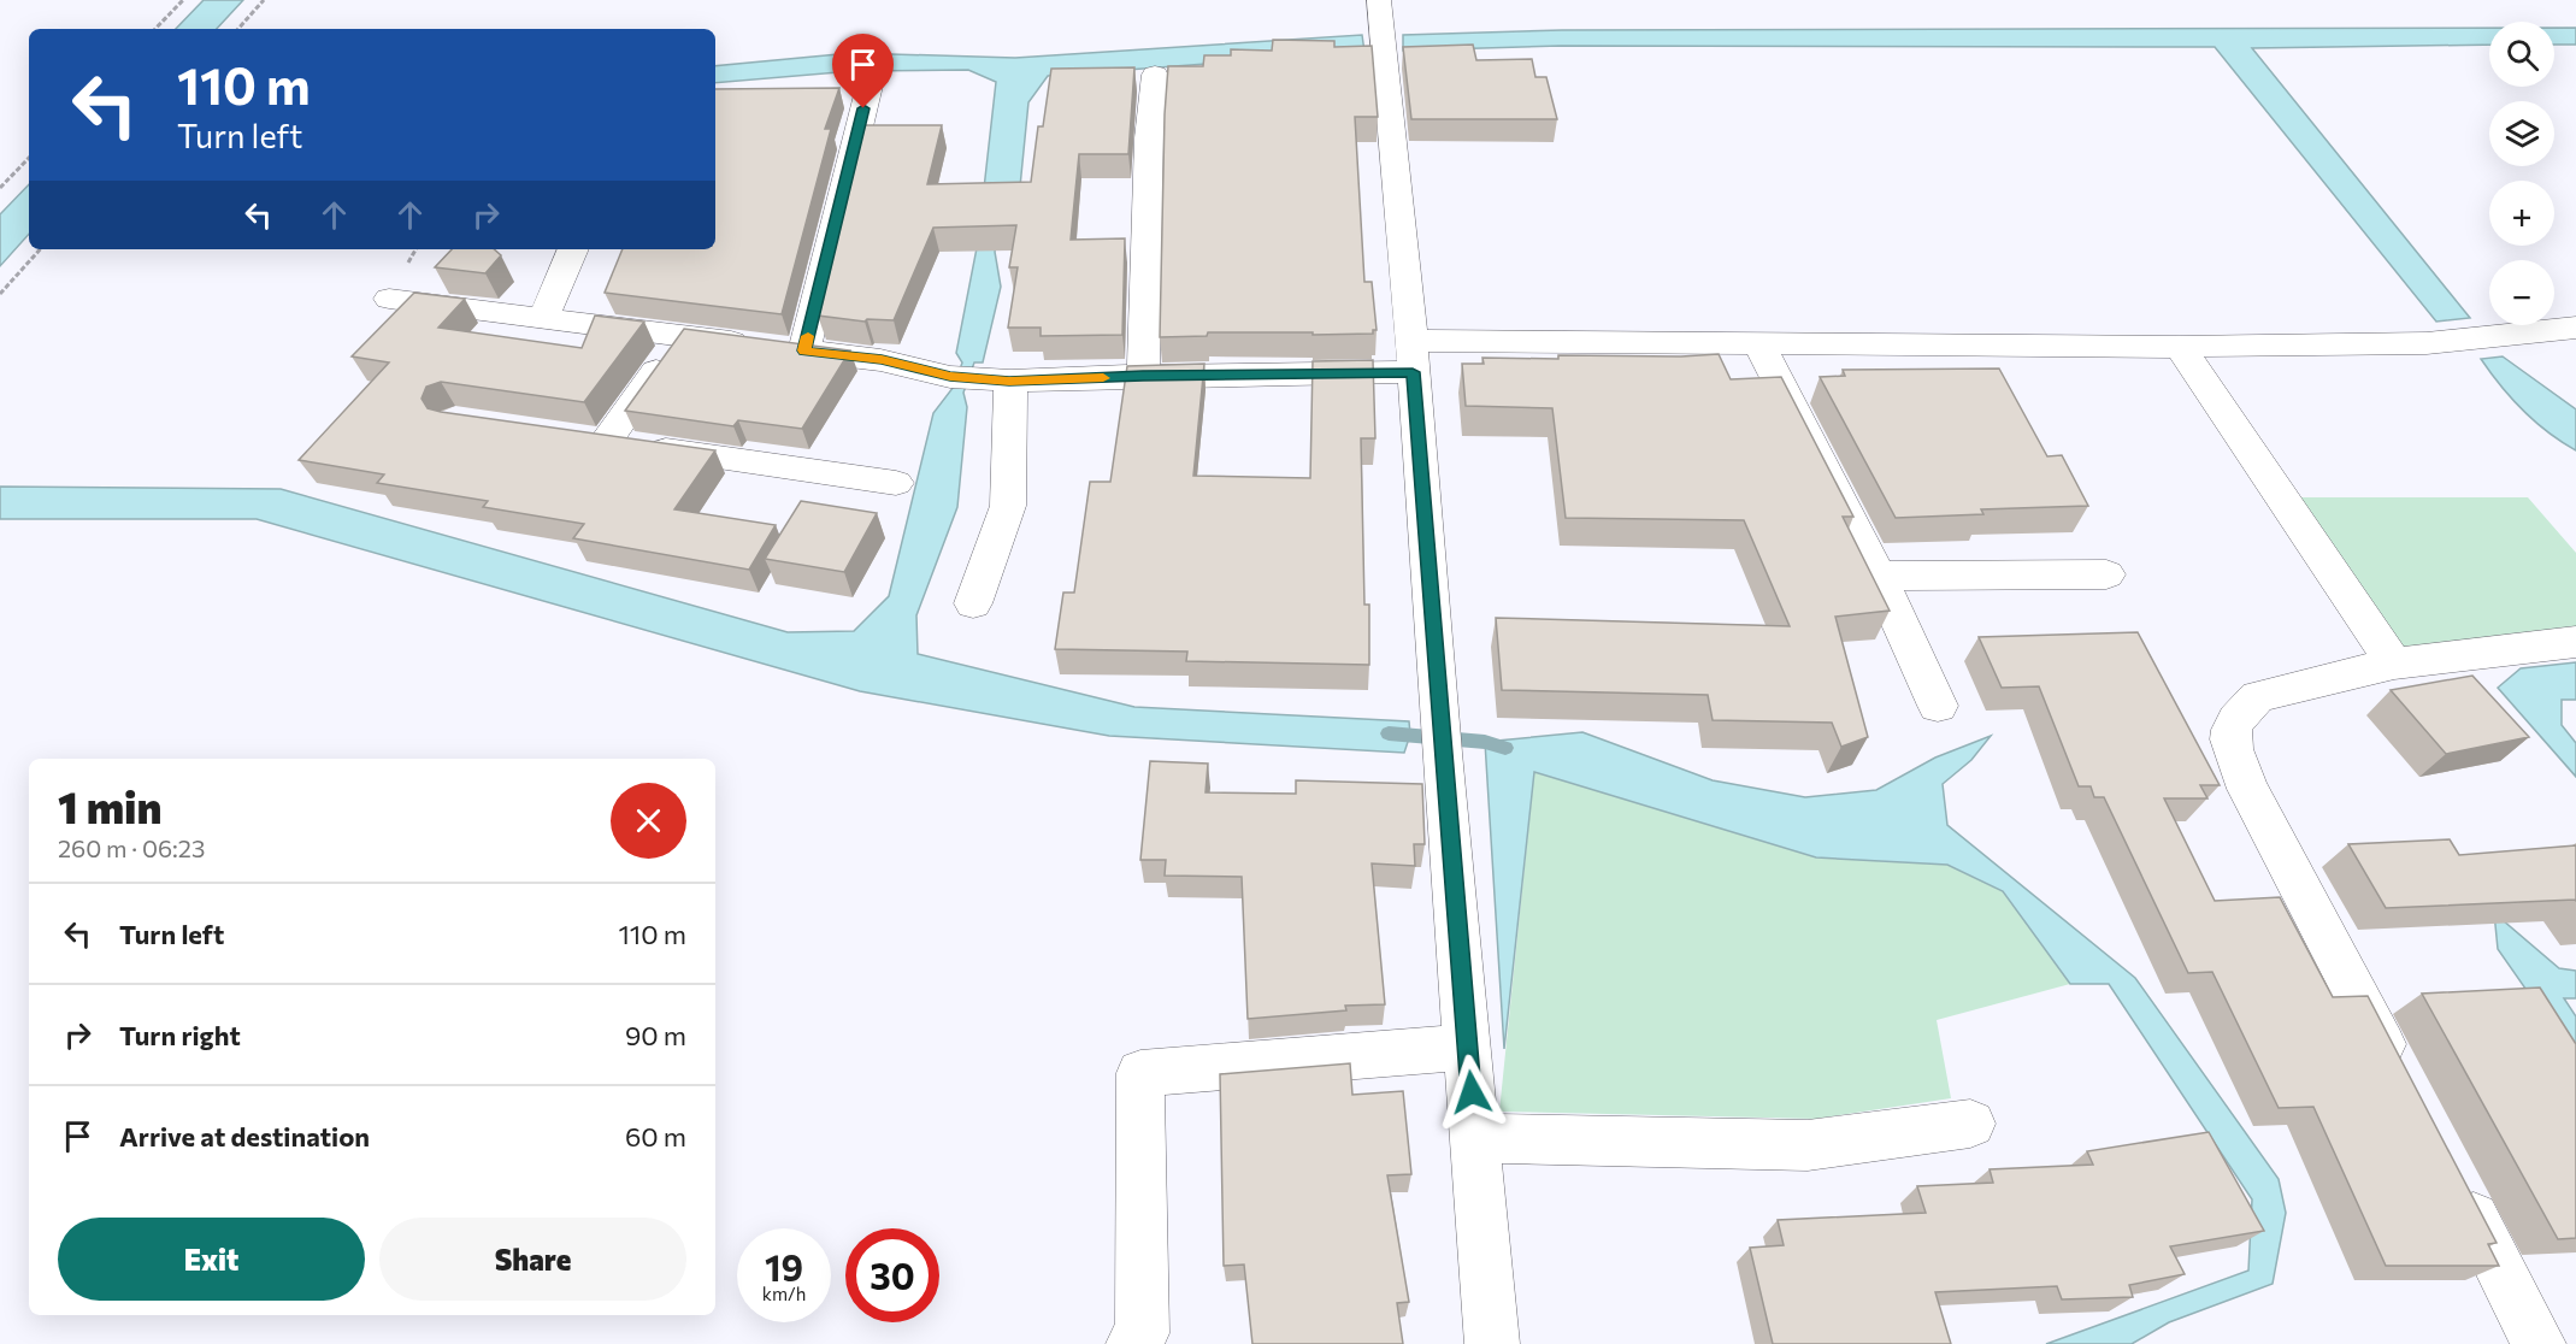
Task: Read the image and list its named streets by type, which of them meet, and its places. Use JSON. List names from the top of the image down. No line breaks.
{"page":{"map_buttons":["+","−"],"turn":["110 m","Turn left"],"heading":["1 min","260 m · 06:23"],"list":[{"name":"Turn left","value":"110 m"},{"name":"Turn right","value":"90 m"},{"name":"Arrive at destination","value":"60 m"}],"buttons":["Exit","Share"],"speed":"19 km/h","limit":"30"}}
